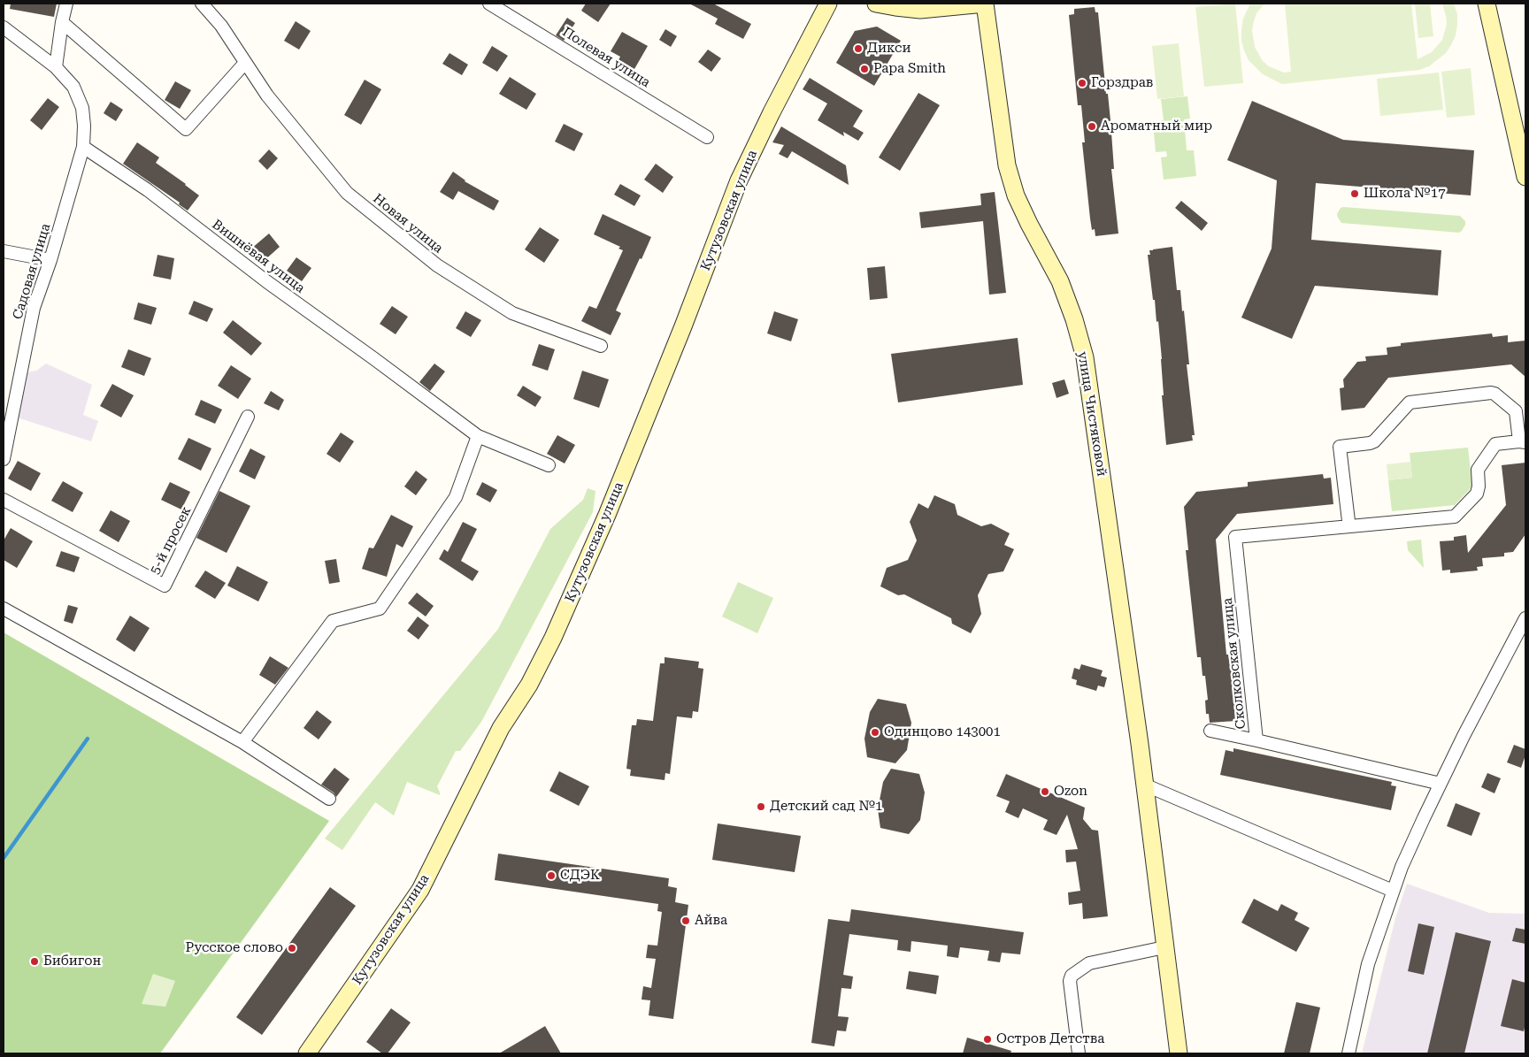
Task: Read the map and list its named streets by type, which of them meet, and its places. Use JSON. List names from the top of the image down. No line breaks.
{"streets":{"street":["Полевая улица","Кутузовская улица","Новая улица","Вишнёвая улица","Садовая улица","улица Чистяковой","5-й просек","Сколковская улица"]},"crossings":[["Вишнёвая улица","Садовая улица"]],"places":["Дикси","Papa Smith","Горздрав","Ароматный мир","Школа №17","Одинцово 143001","Ozon","Детский сад №1","СДЭК","Айва","Русское слово","Бибигон","Остров Детства"]}
